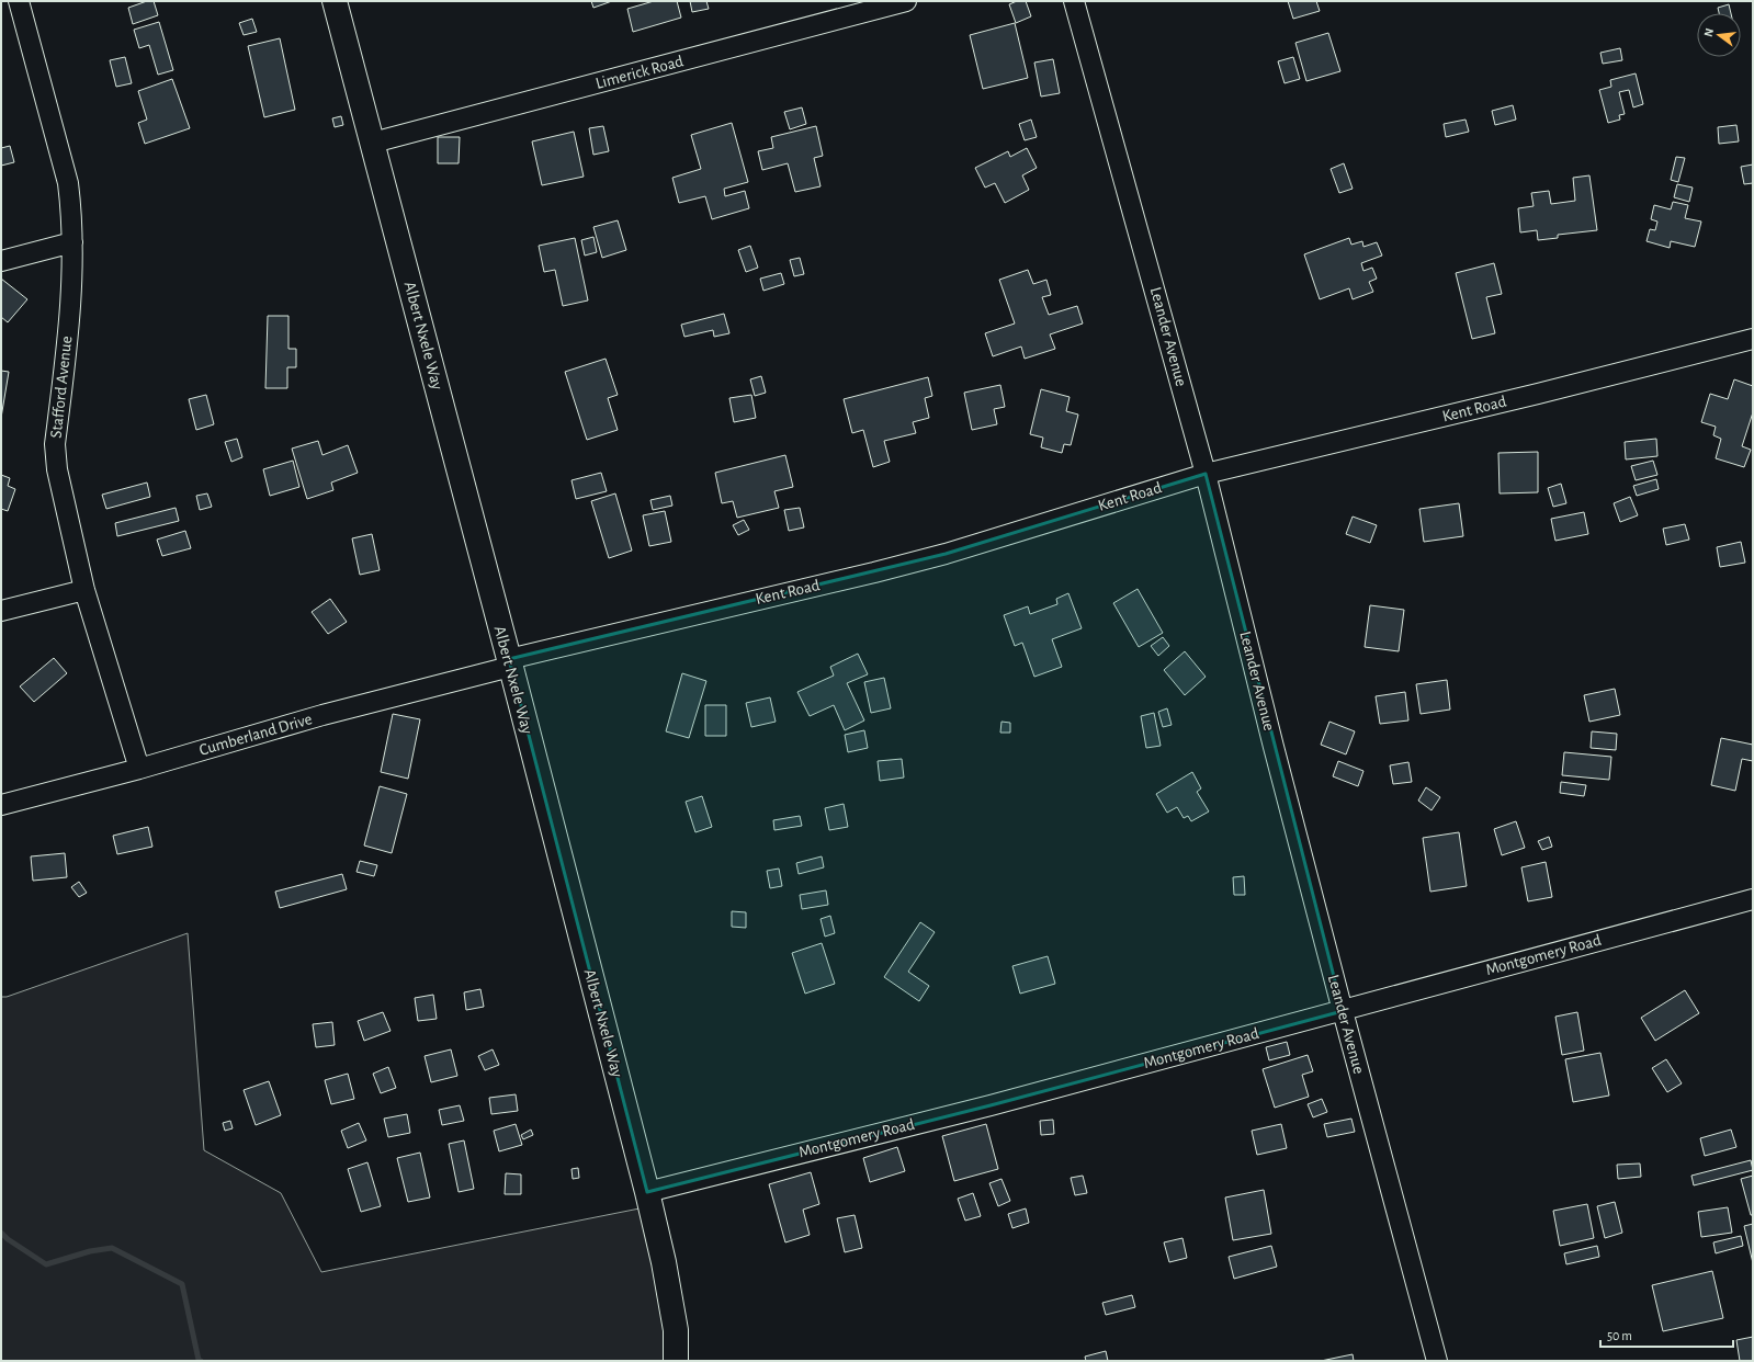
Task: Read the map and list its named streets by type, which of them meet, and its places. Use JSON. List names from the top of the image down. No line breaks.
{"streets":{"main road":["Albert Nxele Way"],"street":["Limerick Road","Leander Avenue","Stafford Avenue","Kent Road","Cumberland Drive","Montgomery Road"]},"crossings":[["Limerick Road","Albert Nxele Way"],["Albert Nxele Way","Kent Road"],["Albert Nxele Way","Cumberland Drive"],["Albert Nxele Way","Montgomery Road"],["Leander Avenue","Kent Road"],["Leander Avenue","Montgomery Road"],["Stafford Avenue","Cumberland Drive"],["Kent Road","Cumberland Drive"]],"scale_bar":"50 m","north":"left"}
